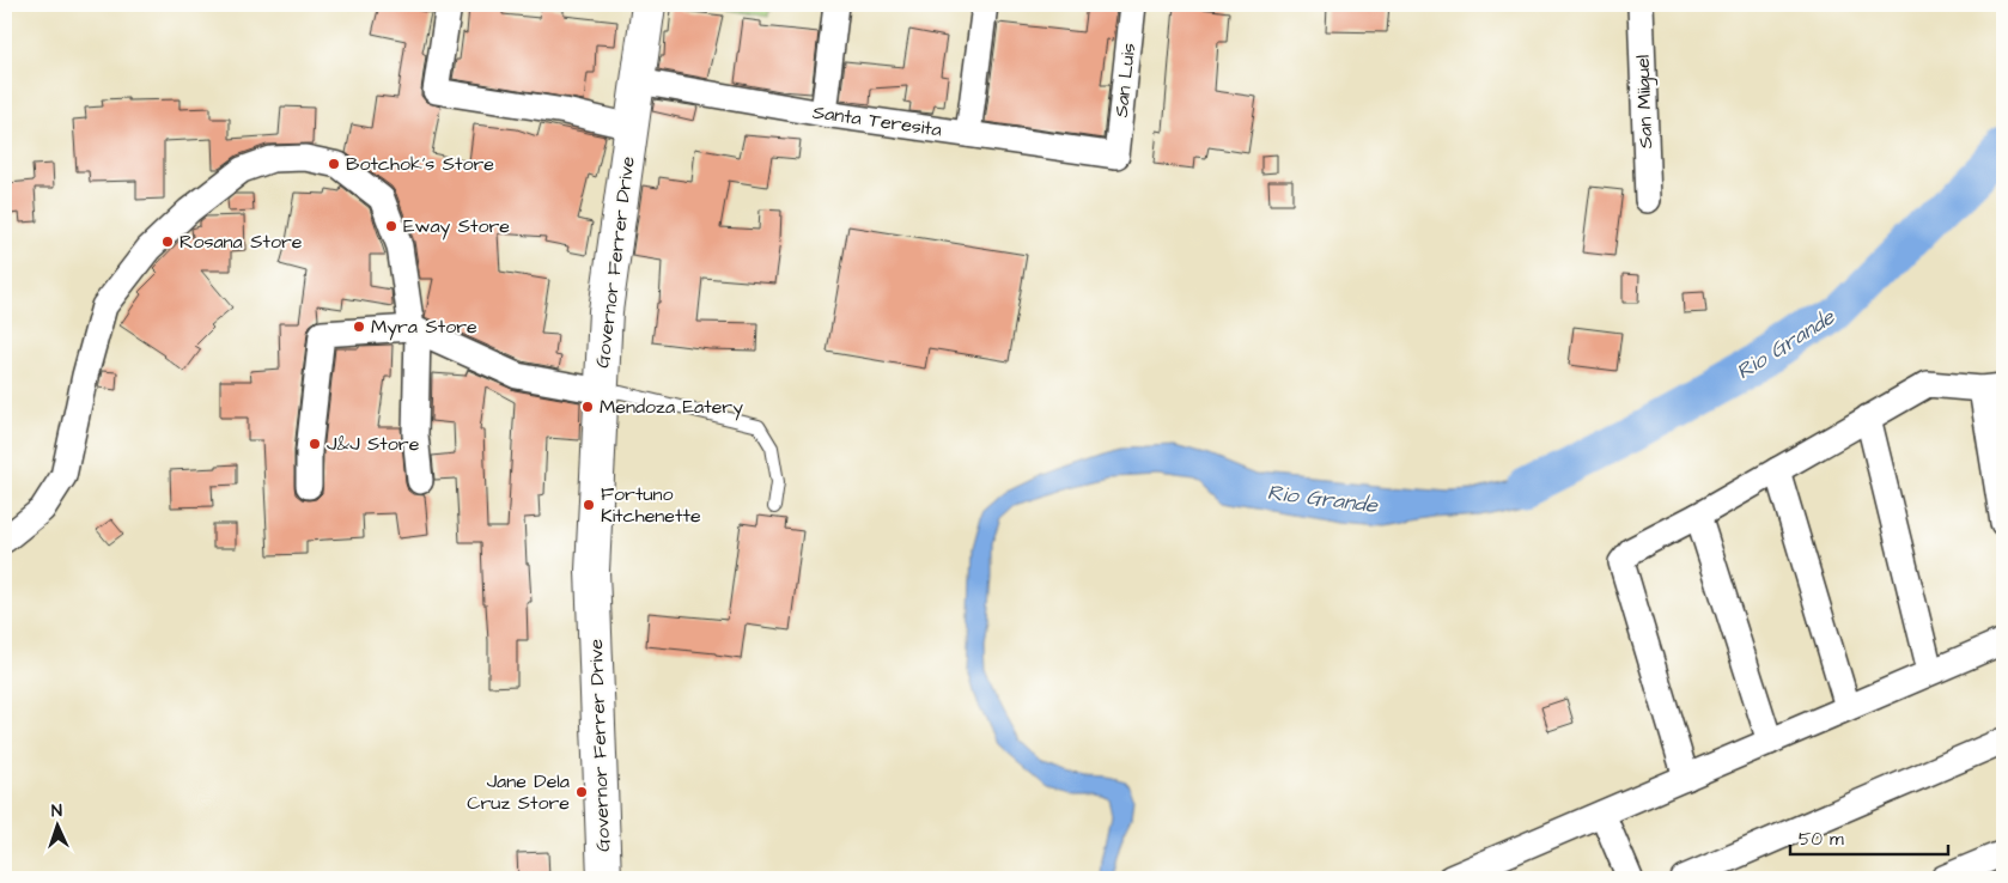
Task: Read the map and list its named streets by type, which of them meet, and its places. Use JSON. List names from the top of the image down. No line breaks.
{"streets":{"main road":["Governor Ferrer Drive"],"street":["San Luis","San Miiguel","Santa Teresita"]},"crossings":[["San Luis","Santa Teresita"],["Santa Teresita","Governor Ferrer Drive"]],"water":["Rio Grande"],"places":["Botchok's Store","Eway Store","Rosana Store","Myra Store","Mendoza Eatery","J&J Store","Fortuno Kitchenette","Jane Dela Cruz Store"],"scale_bar":"50 m","north":"top"}
